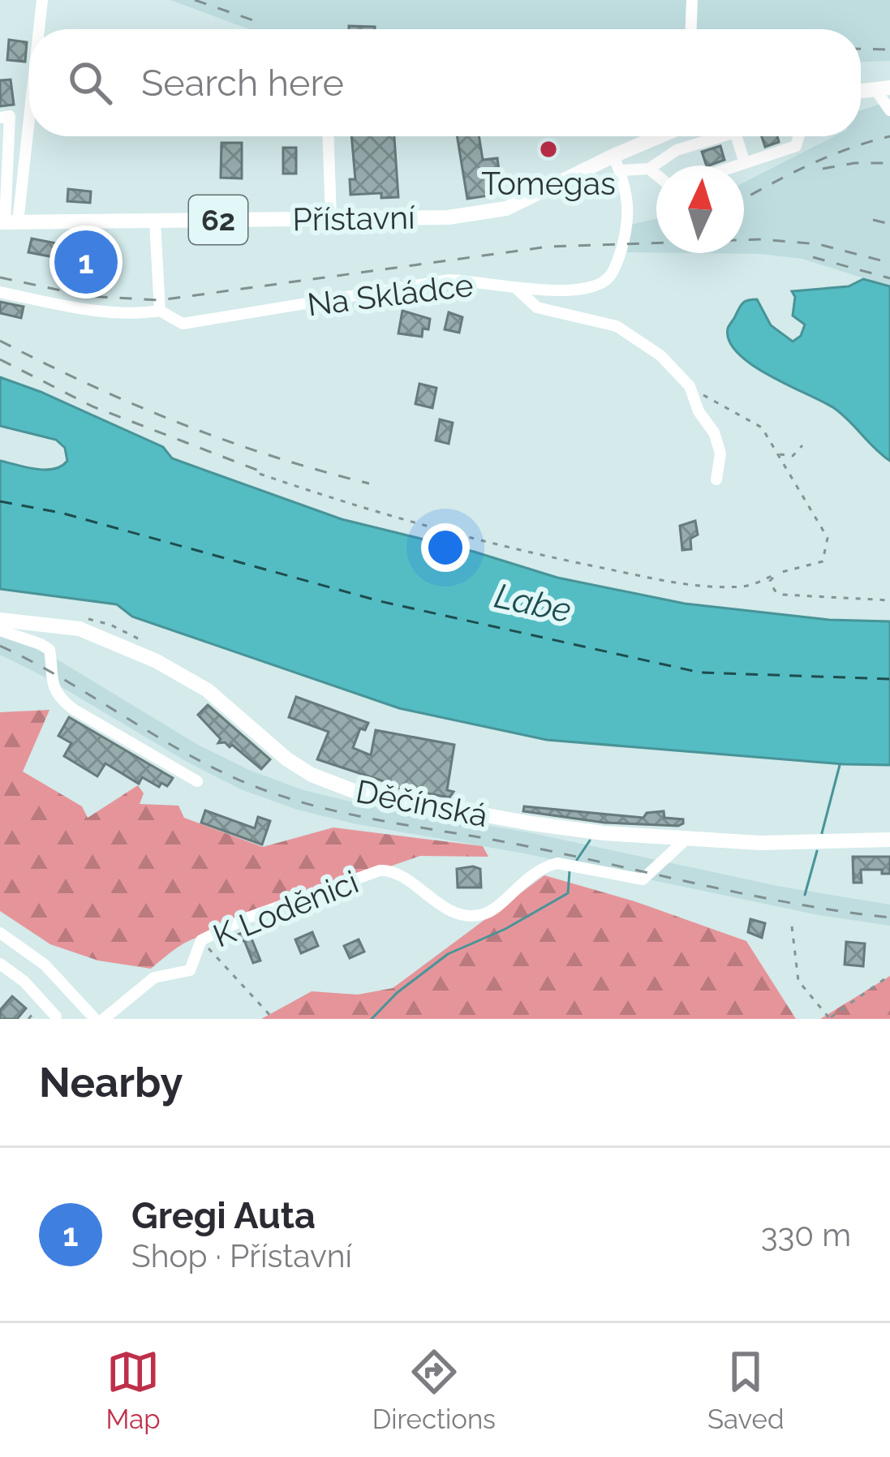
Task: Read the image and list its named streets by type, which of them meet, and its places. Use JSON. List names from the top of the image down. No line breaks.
{"streets":{"main road":["Přístavní","62","Děčínská"],"street":["Na Skládce","K Loděnici"]},"crossings":[["Přístavní","Na Skládce"],["Děčínská","K Loděnici"]],"water":["Labe"],"places":["Tomegas"],"north":"top","page":{"search":"Search here","pins":"1","heading":"Nearby","list":[{"mark":"1","name":"Gregi Auta","note":"Shop · Přístavní","value":"330 m"}],"nav":["Map","Directions","Saved"]}}
